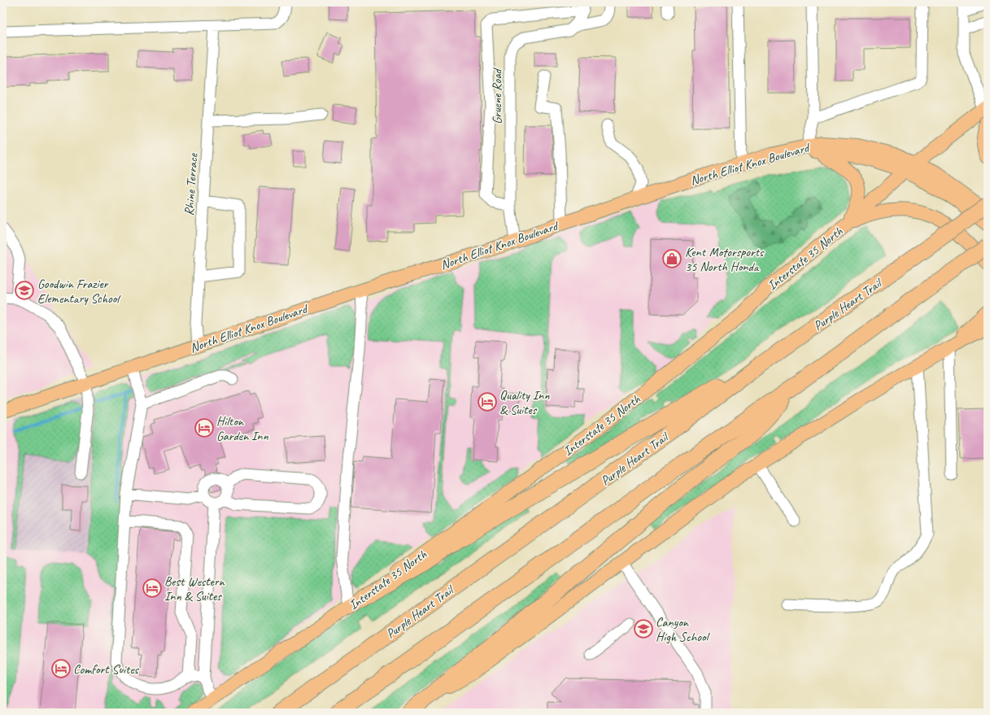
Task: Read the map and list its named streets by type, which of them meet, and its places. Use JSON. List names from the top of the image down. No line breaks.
{"streets":{"highway":["Purple Heart Trail"],"main road":["North Elliot Knox Boulevard","Interstate 35 North"],"street":["Gruene Road","Rhine Terrace"]},"crossings":[["Gruene Road","North Elliot Knox Boulevard"],["North Elliot Knox Boulevard","Rhine Terrace"],["North Elliot Knox Boulevard","Interstate 35 North"]],"places":{"shop":["Kent Motorsports 35 North Honda"],"school or university":["Goodwin Frazier Elementary School","Canyon High School"],"hotel":["Quality Inn & Suites","Hilton Garden Inn","Best Western Inn & Suites","Comfort Suites"]}}
